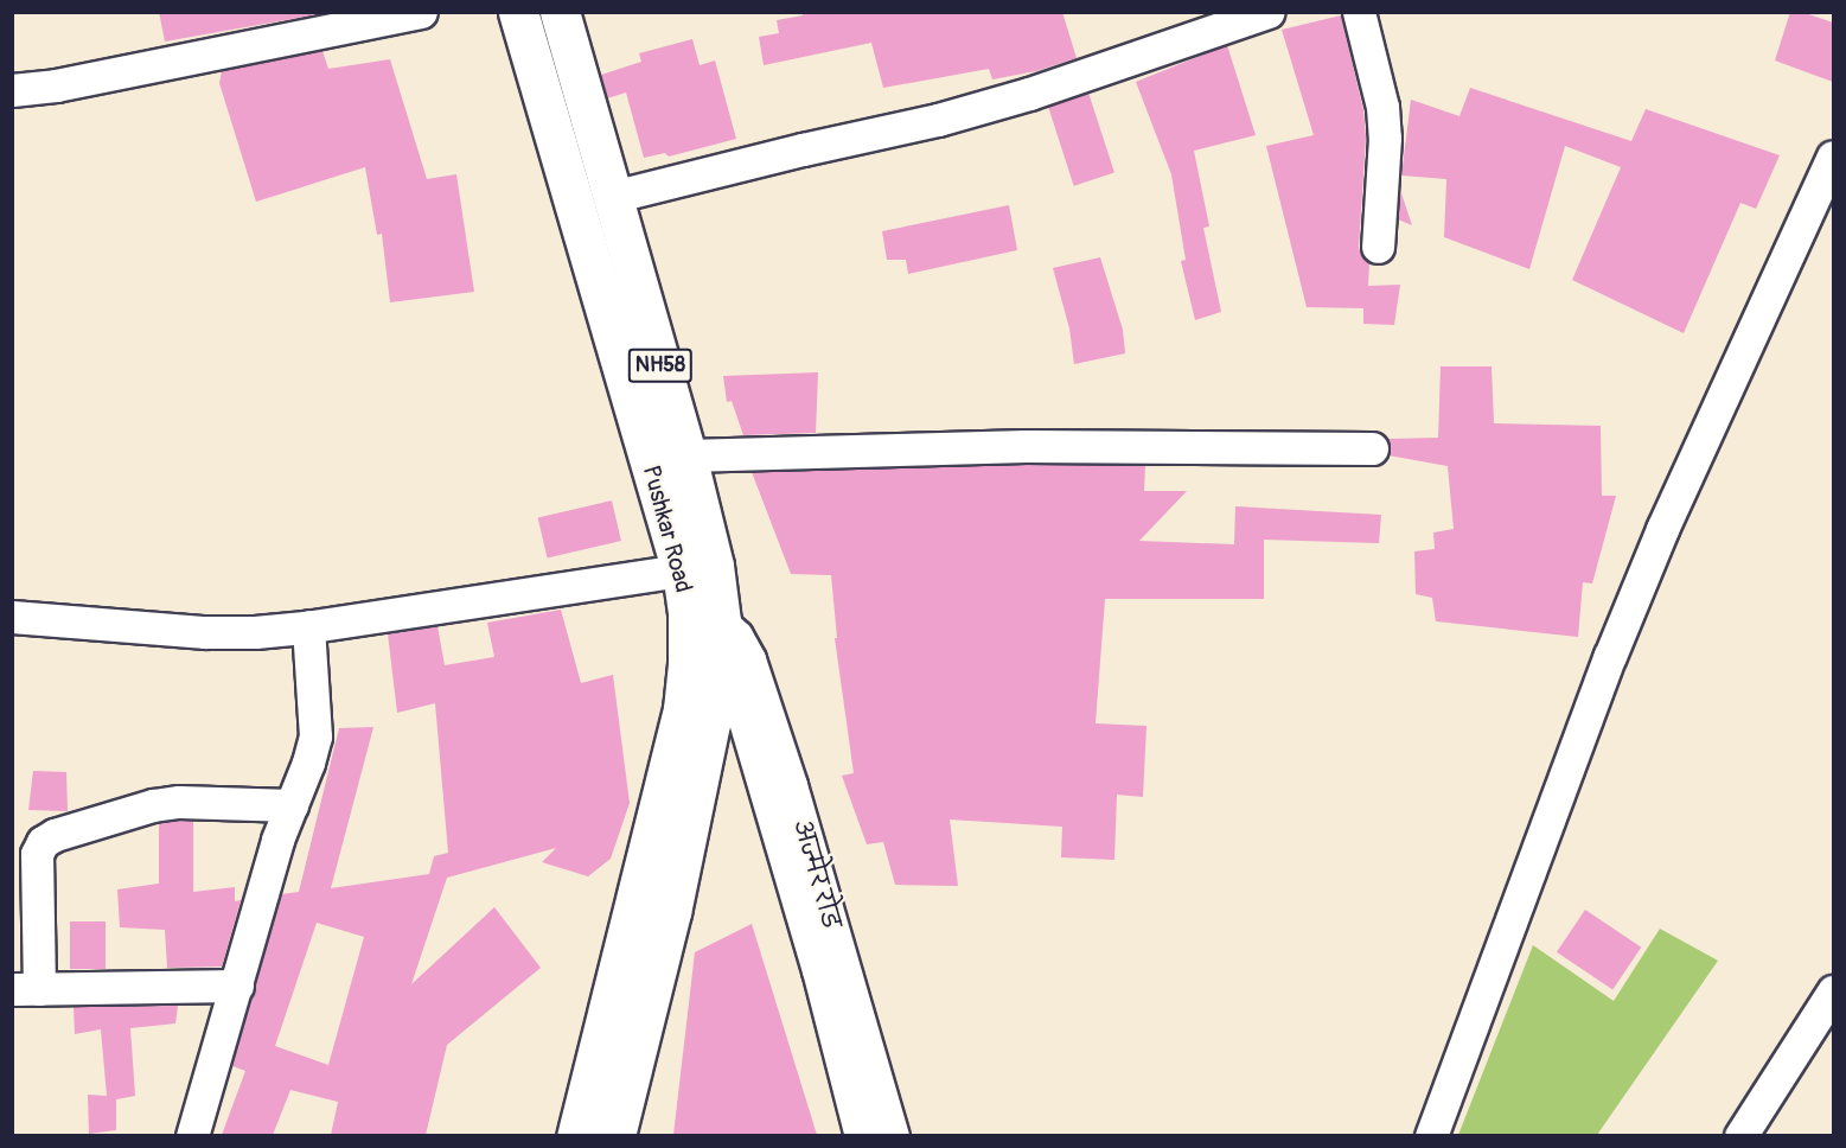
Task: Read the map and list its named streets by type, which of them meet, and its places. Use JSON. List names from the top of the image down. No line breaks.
{"streets":{"highway":["NH58","Pushkar Road"],"street":["अज्मेर रोड"]},"crossings":[["Pushkar Road","अज्मेर रोड"]]}
